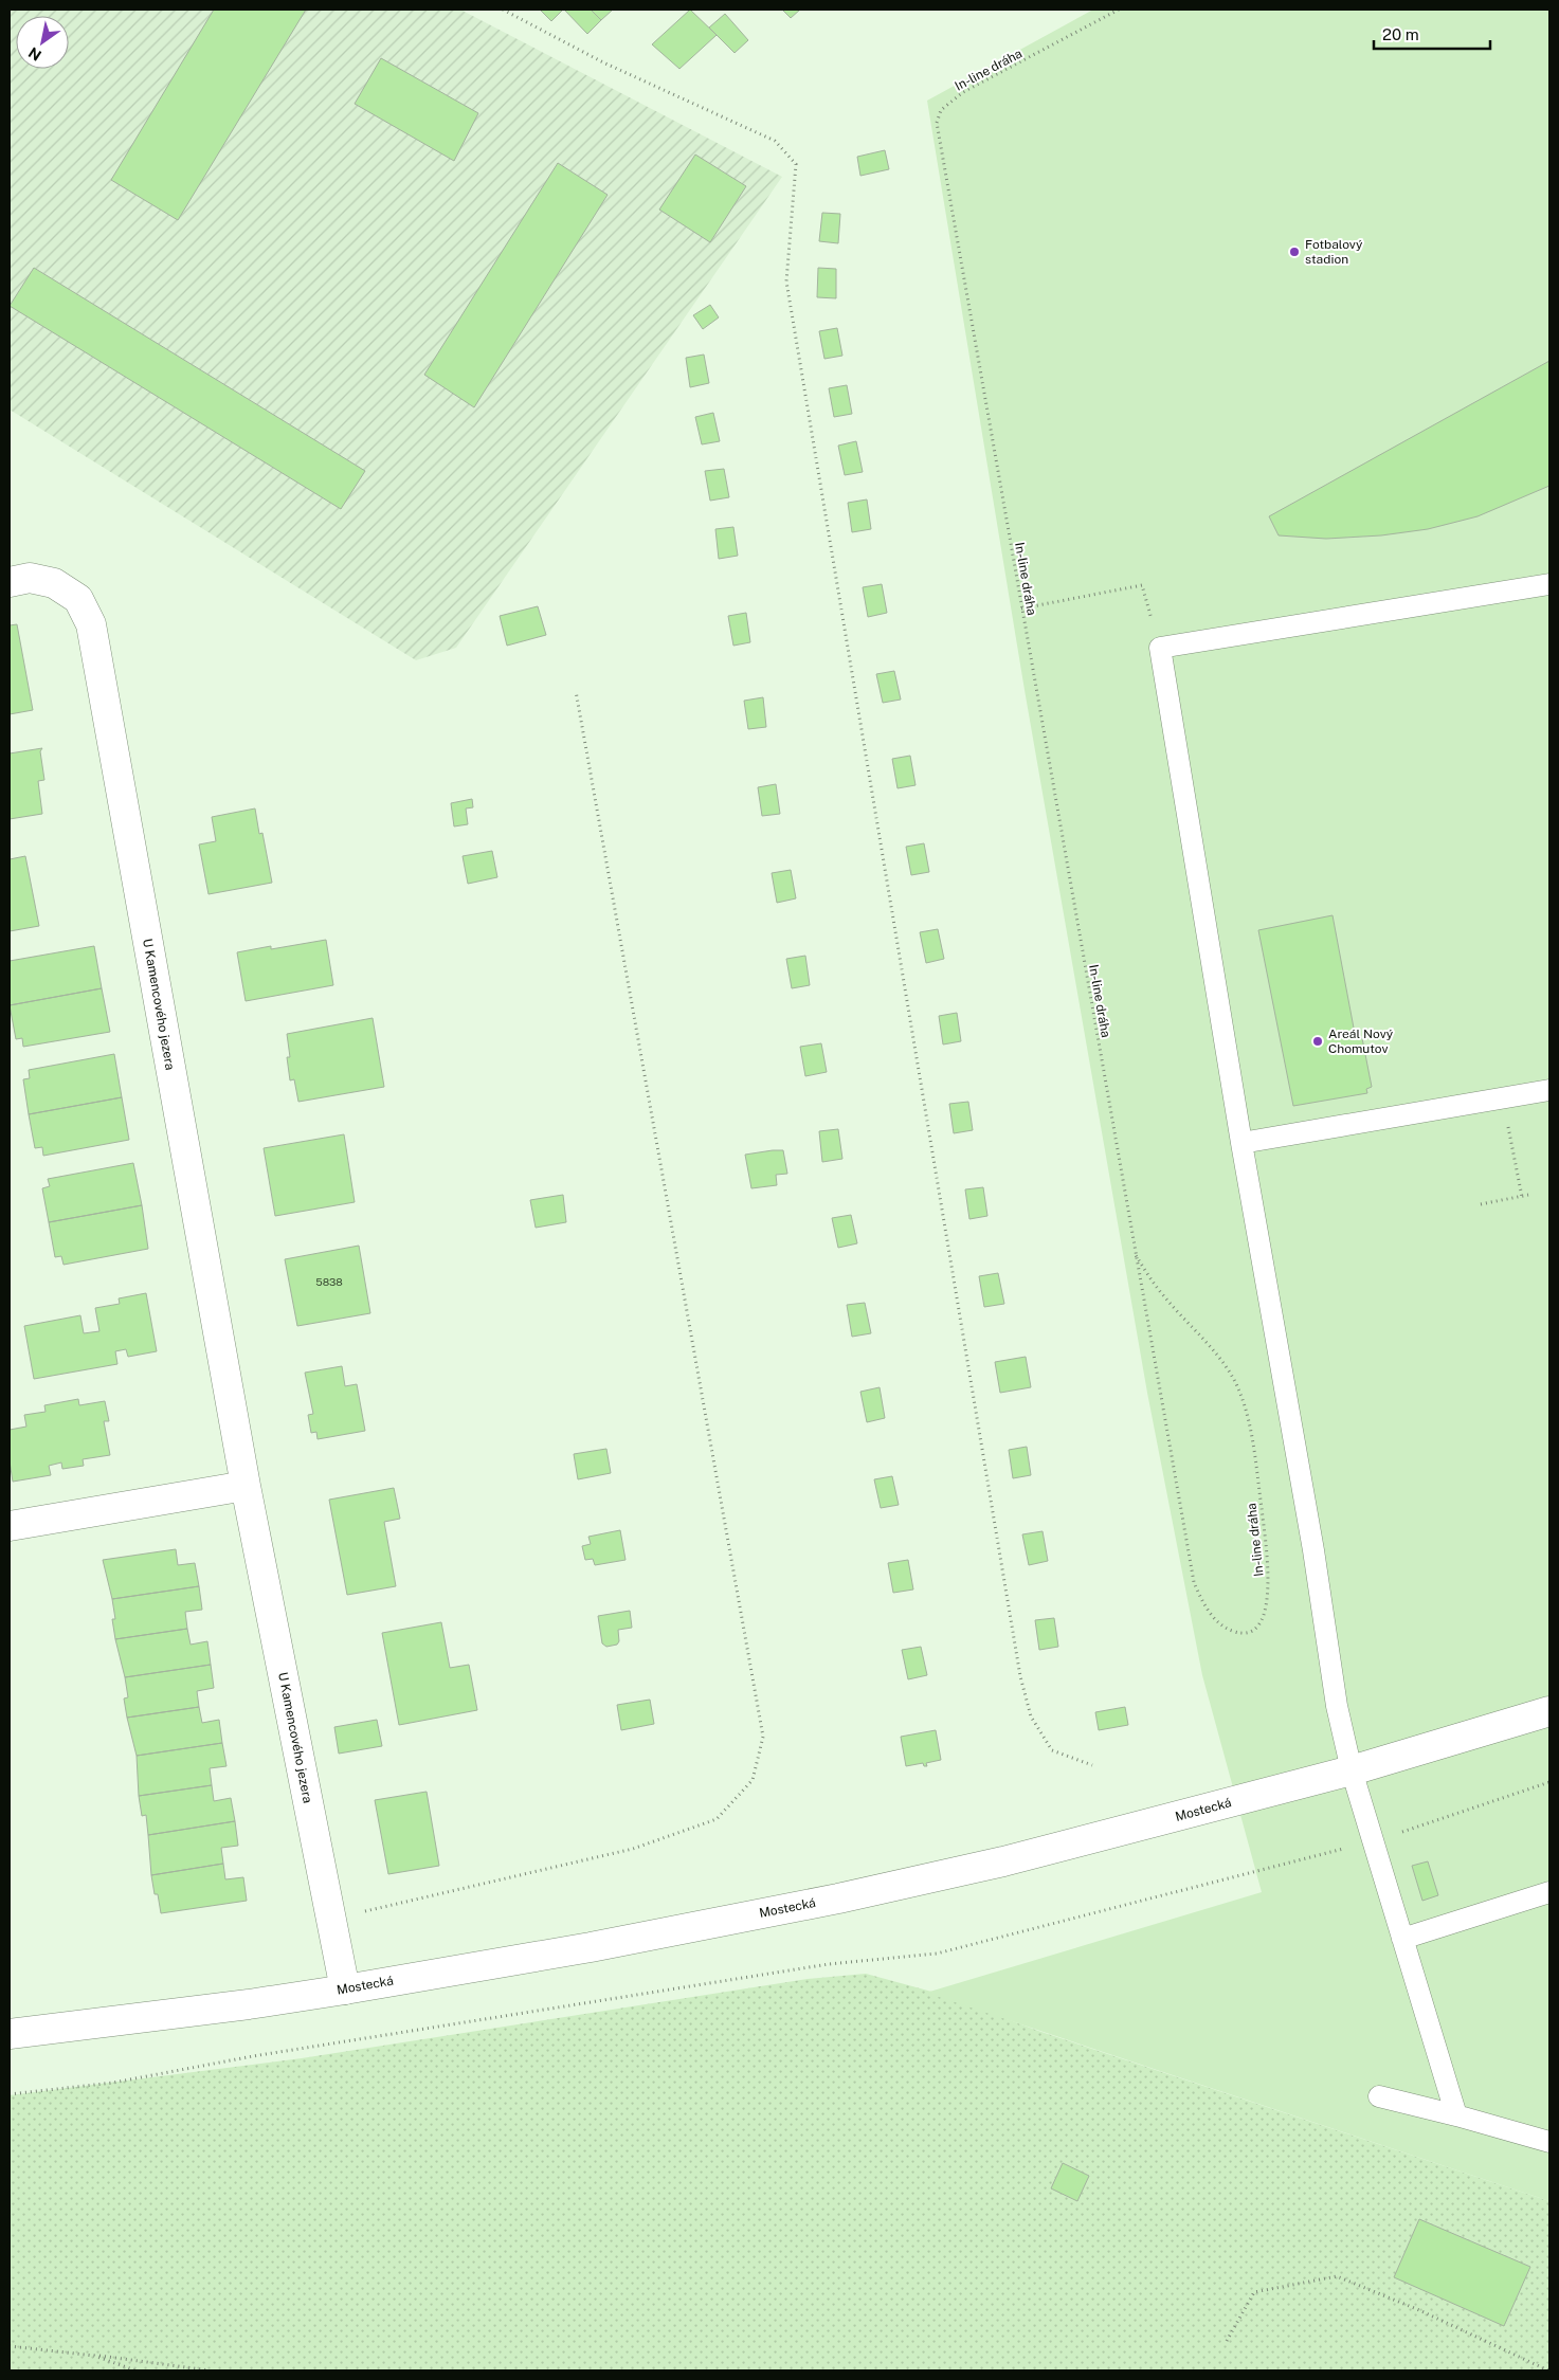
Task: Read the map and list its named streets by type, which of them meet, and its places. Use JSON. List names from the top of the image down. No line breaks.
{"streets":{"street":["U Kamencového jezera","Mostecká"],"path":["In-line dráha"]},"crossings":[["U Kamencového jezera","Mostecká"]],"places":["Fotbalový stadion","Areál Nový Chomutov"],"house_numbers":["5838"],"scale_bar":"20 m","north":"bottom left"}
